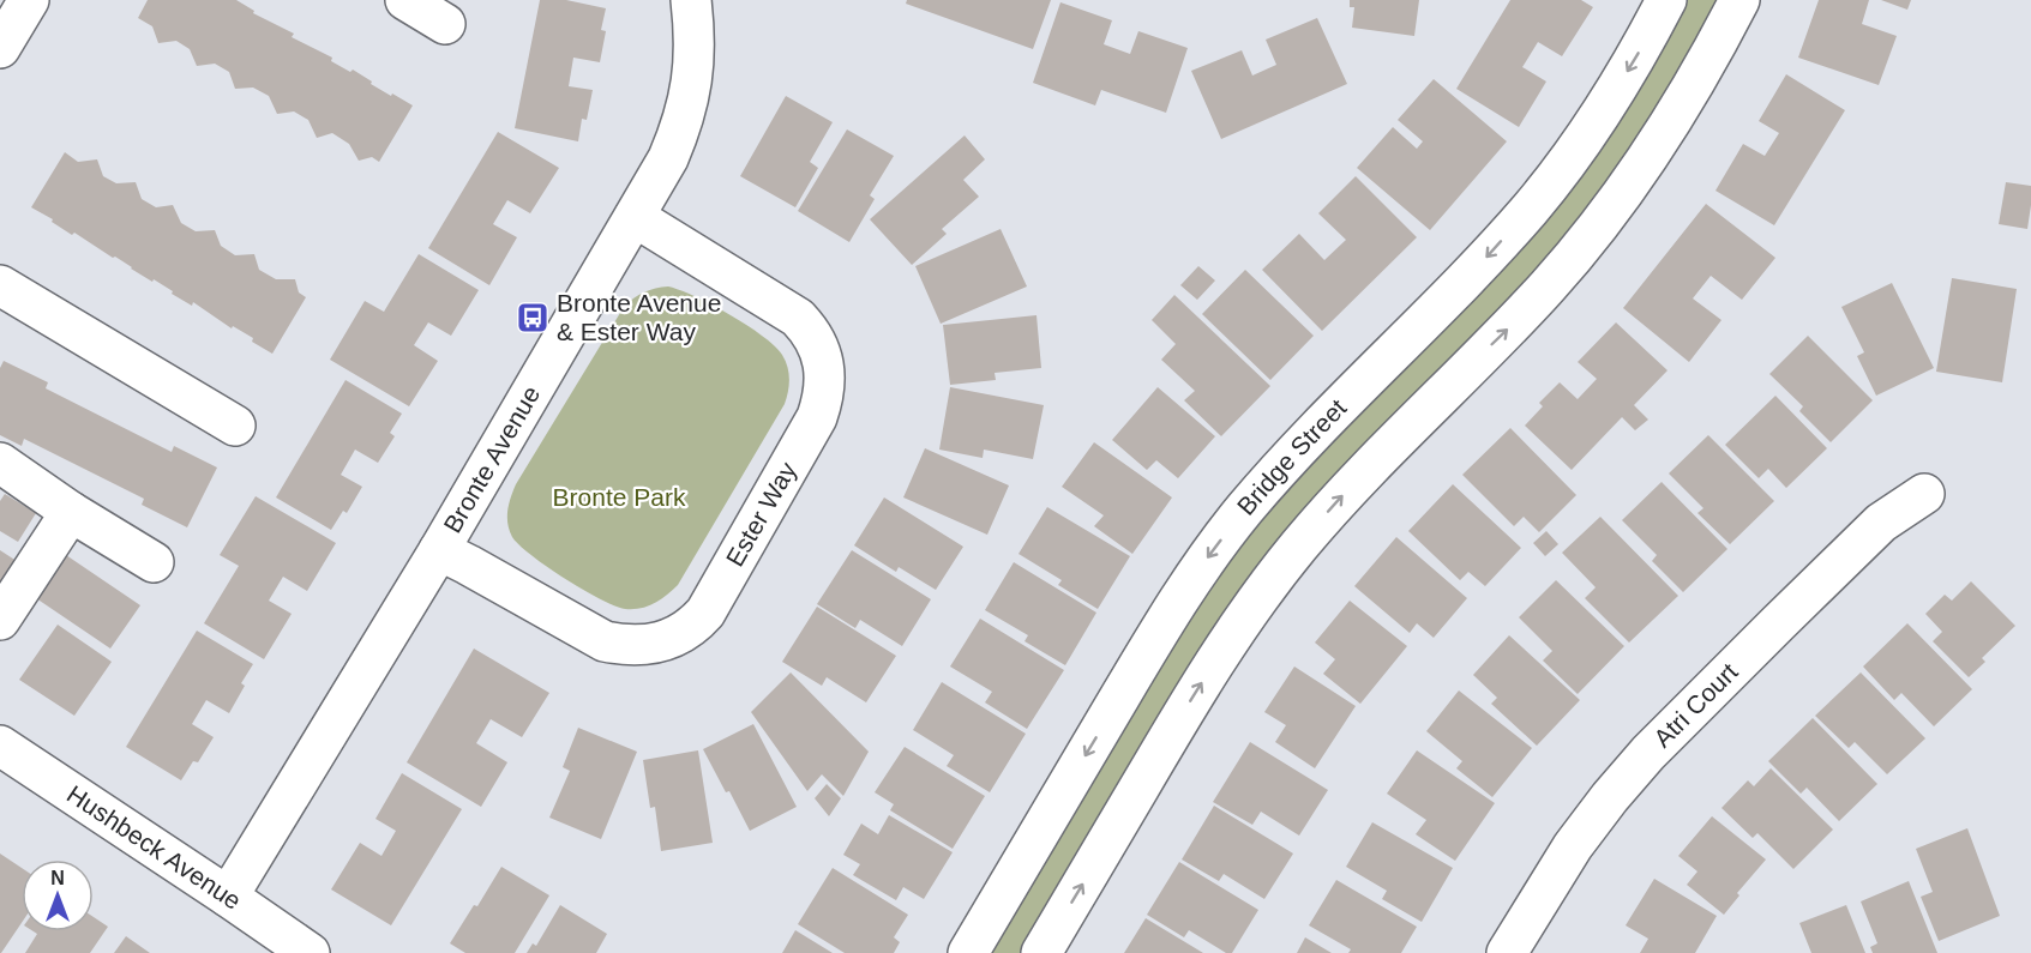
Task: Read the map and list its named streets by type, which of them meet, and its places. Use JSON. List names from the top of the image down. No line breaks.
{"streets":{"street":["Bridge Street","Bronte Avenue","Ester Way","Atri Court","Hushbeck Avenue"]},"crossings":[["Bronte Avenue","Ester Way"],["Bronte Avenue","Hushbeck Avenue"]],"parks":["Bronte Park"],"places":{"bus stop":["Bronte Avenue & Ester Way"]},"north":"top"}
